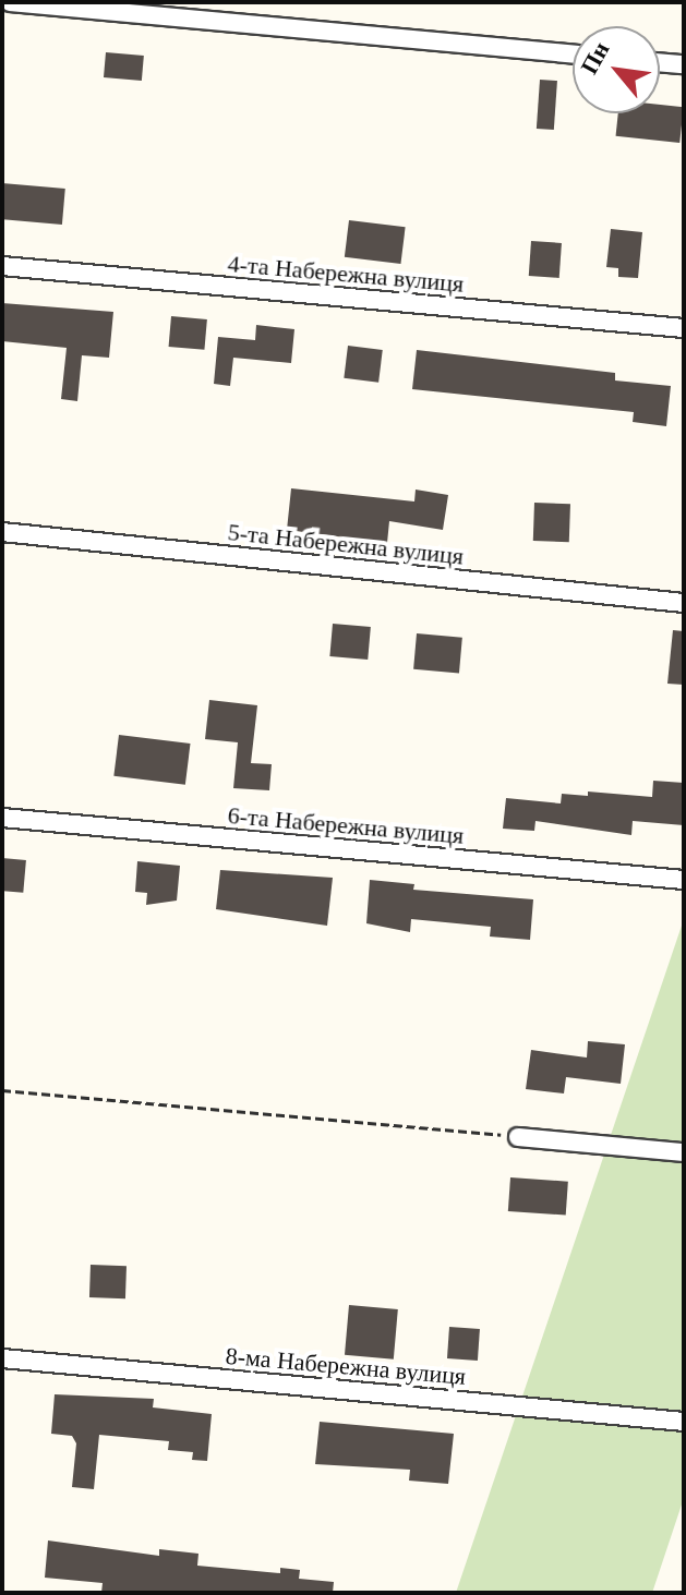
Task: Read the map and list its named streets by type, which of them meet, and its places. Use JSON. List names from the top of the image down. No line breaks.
{"streets":{"street":["4-та Набережна вулиця","5-та Набережна вулиця","6-та Набережна вулиця","8-ма Набережна вулиця"]},"north":"top left"}
